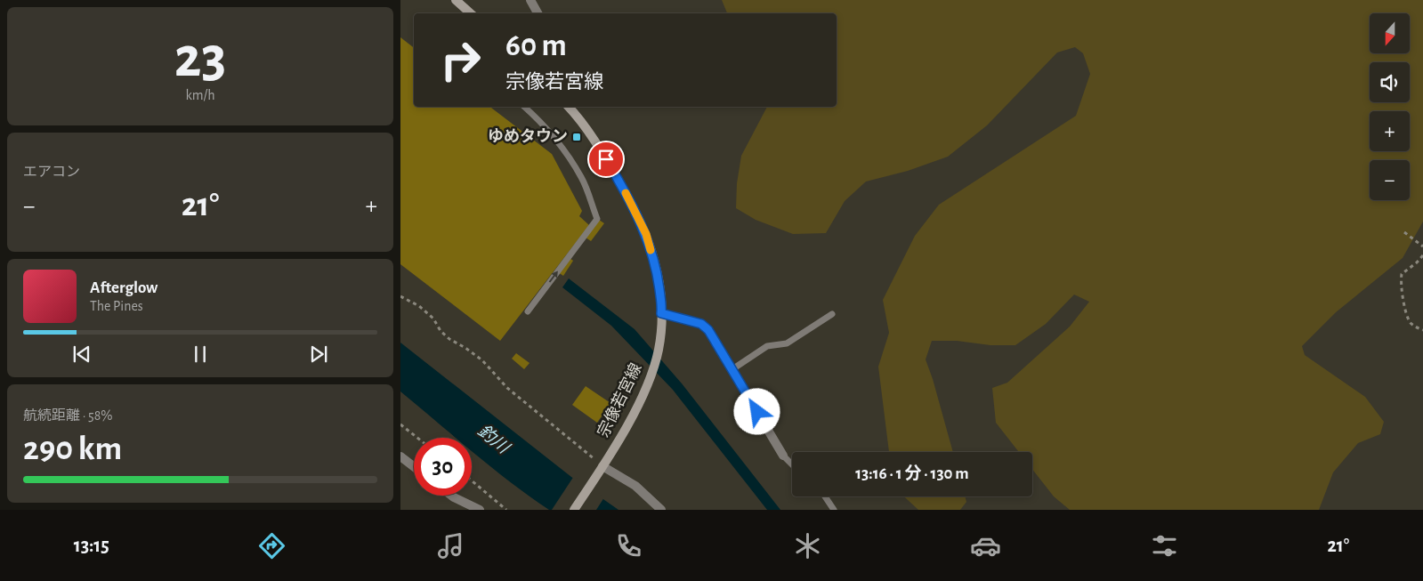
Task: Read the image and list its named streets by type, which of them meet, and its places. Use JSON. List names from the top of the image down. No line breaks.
{"streets":{"main road":["宗像若宮線"]},"water":["釣川"],"places":{"transit":["ゆめタウン"]},"north":"bottom","page":{"tile":[["23","km/h"],"エアコン",["航続距離 · 58%","290 km"]],"map_buttons":["+","−"],"turn":["60 m","宗像若宮線"],"heat":["−","21°","+"],"song":["Afterglow","The Pines"],"limit":"30","trip":"13:16 · 1 分 · 130 m","tabs":["13:15","21°"]}}
